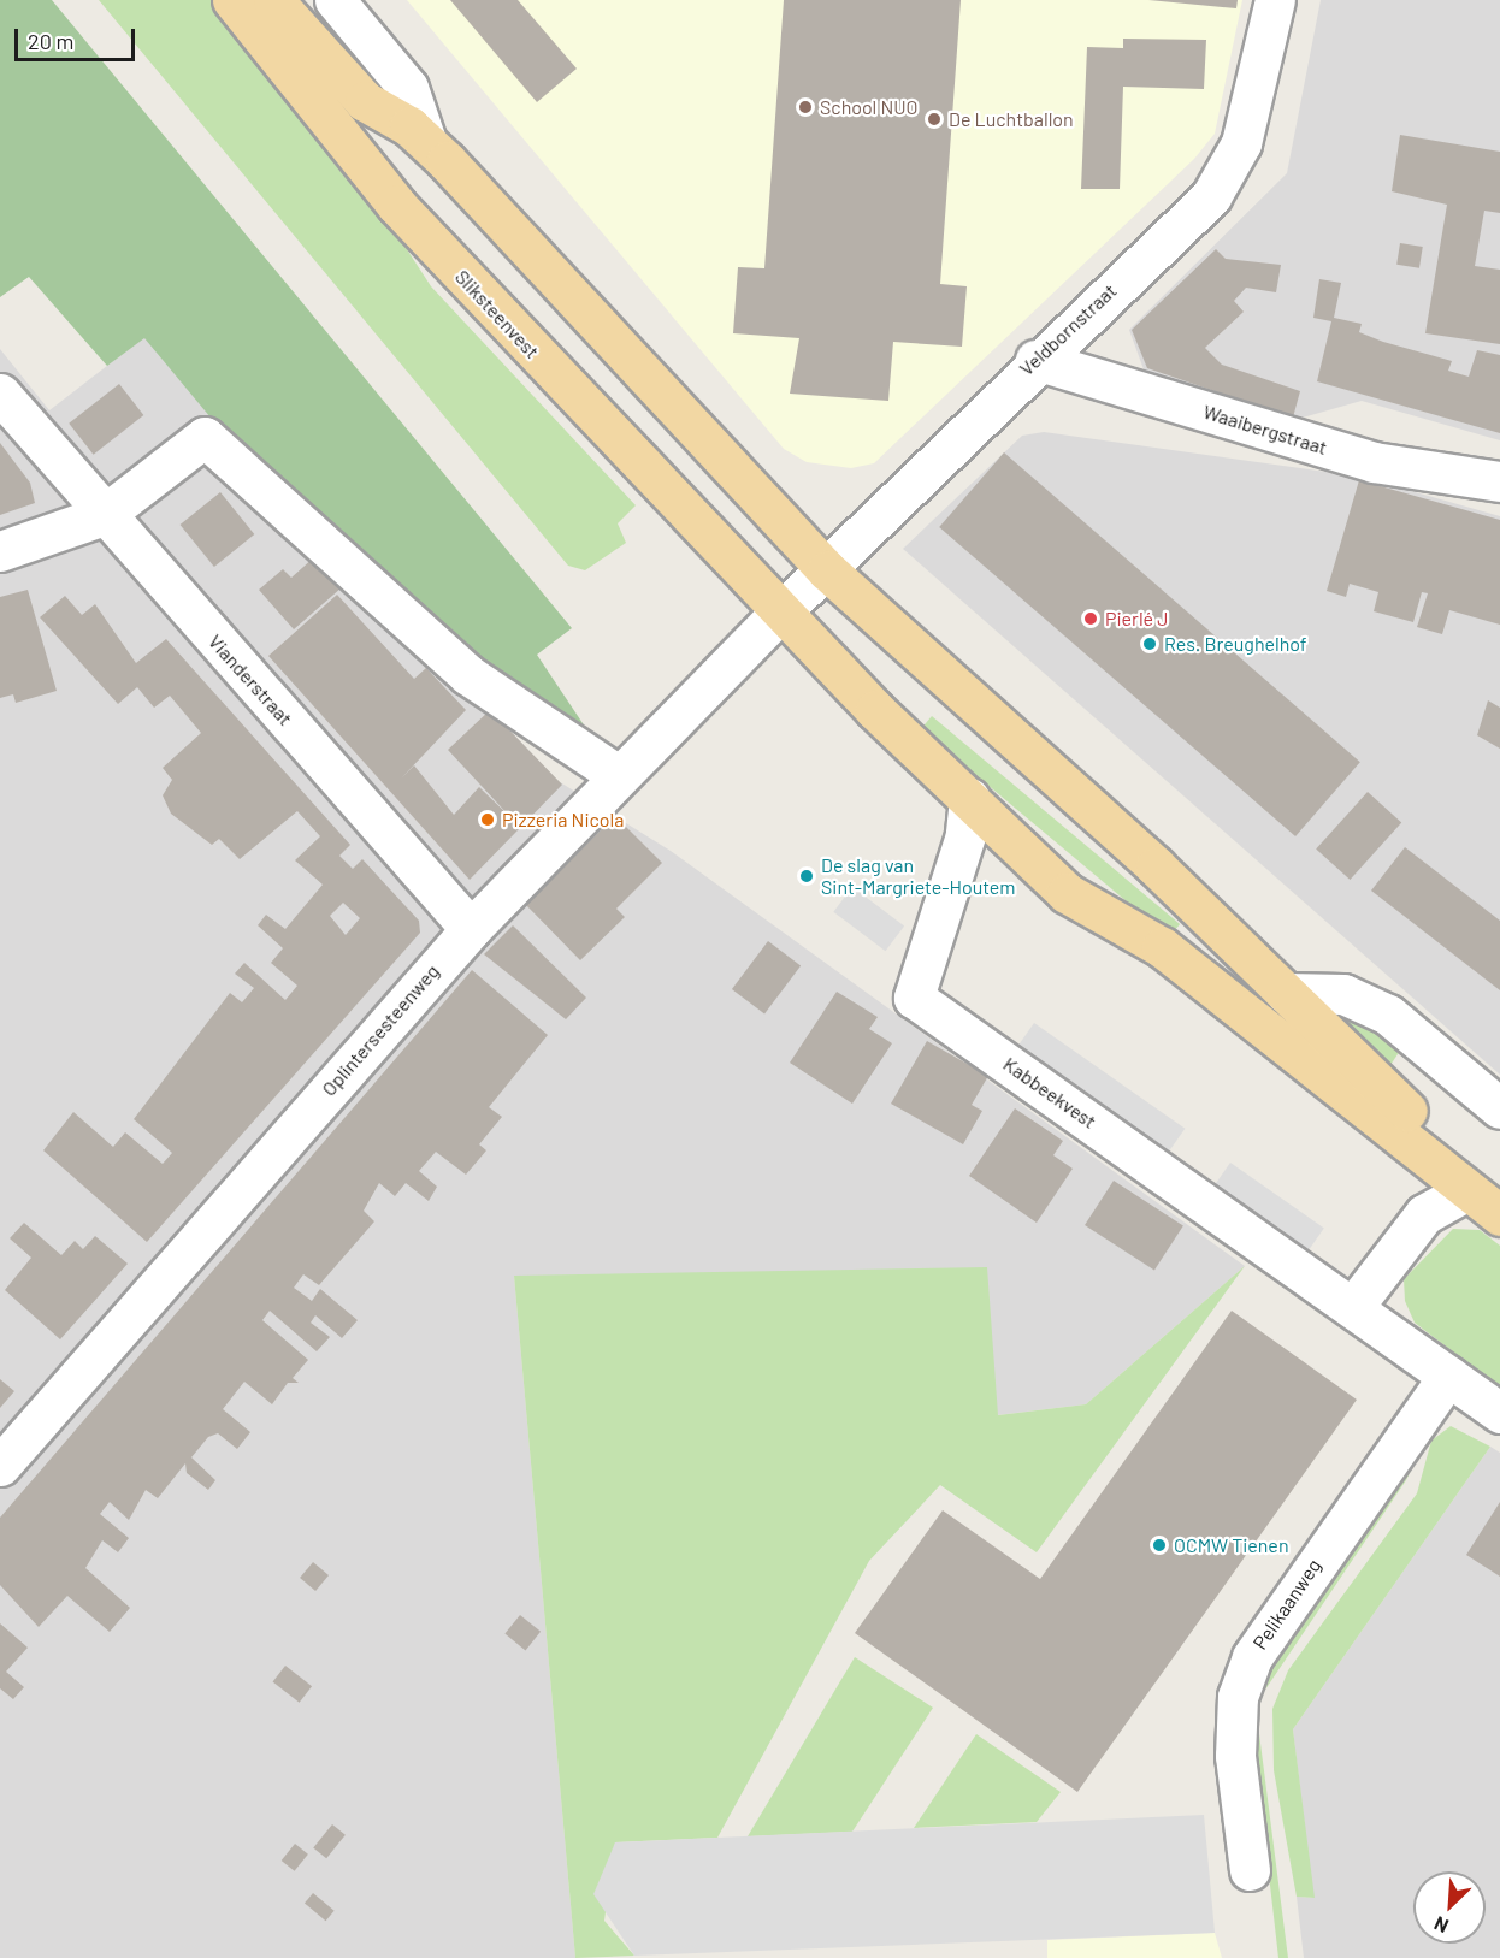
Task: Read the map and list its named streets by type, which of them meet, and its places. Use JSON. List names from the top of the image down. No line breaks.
{"streets":{"main road":["Sliksteenvest"],"street":["Veldbornstraat","Waaibergstraat","Vianderstraat","Oplintersesteenweg","Kabbeekvest","Pelikaanweg"]},"crossings":[["Sliksteenvest","Veldbornstraat"],["Sliksteenvest","Oplintersesteenweg"],["Veldbornstraat","Waaibergstraat"],["Veldbornstraat","Oplintersesteenweg"],["Vianderstraat","Oplintersesteenweg"],["Kabbeekvest","Pelikaanweg"]],"places":["School NUO","De Luchtballon","Pierlé J","Res. Breughelhof","Pizzeria Nicola","De slag van Sint-Margriete-Houtem","OCMW Tienen"],"scale_bar":"20 m","north":"bottom left"}
